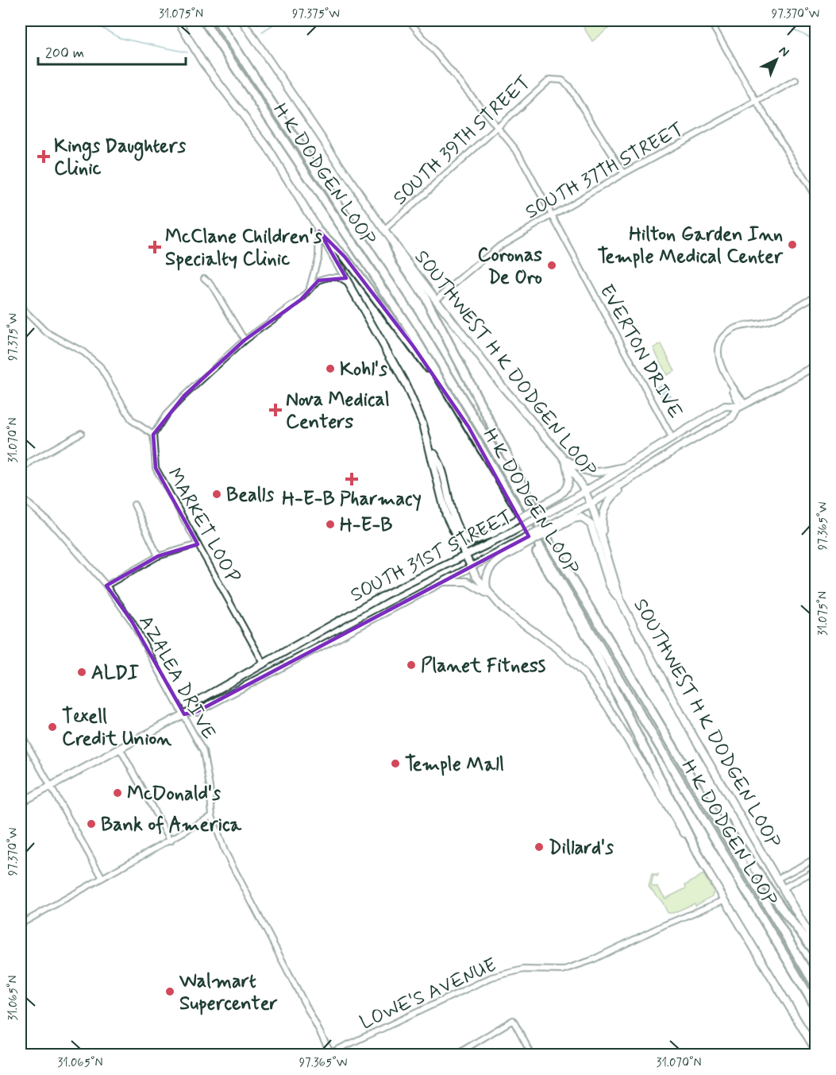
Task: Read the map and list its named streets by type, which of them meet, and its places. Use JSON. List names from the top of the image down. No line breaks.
{"streets":{"highway":["H K DODGEN LOOP"],"main road":["SOUTHWEST H K DODGEN LOOP","SOUTH 31ST STREET"],"street":["SOUTH 39TH STREET","SOUTH 37TH STREET","EVERTON DRIVE","MARKET LOOP","AZALEA DRIVE","LOWE'S AVENUE"]},"crossings":[["SOUTH 39TH STREET","SOUTH 37TH STREET"],["SOUTH 39TH STREET","EVERTON DRIVE"],["SOUTH 39TH STREET","SOUTHWEST H K DODGEN LOOP"],["SOUTH 37TH STREET","EVERTON DRIVE"],["SOUTH 37TH STREET","SOUTHWEST H K DODGEN LOOP"],["EVERTON DRIVE","SOUTH 31ST STREET"],["SOUTHWEST H K DODGEN LOOP","SOUTH 31ST STREET"],["MARKET LOOP","SOUTH 31ST STREET"],["SOUTH 31ST STREET","AZALEA DRIVE"],["AZALEA DRIVE","LOWE'S AVENUE"]],"places":{"health":["Kings Daughters Clinic","McClane Children's Specialty Clinic","Nova Medical Centers","H-E-B Pharmacy"],"other":["Hilton Garden Inn Temple Medical Center","Coronas De Oro","Kohl's","Bealls","H-E-B","Planet Fitness","ALDI","Texell Credit Union","Temple Mall","McDonald's","Bank of America","Dillard's","Walmart Supercenter"]},"scale_bar":"200 m","north":"top right","coordinates":["31.075°N","97.375°W","97.370°W","31.070°N","97.365°W","31.065°N"]}
